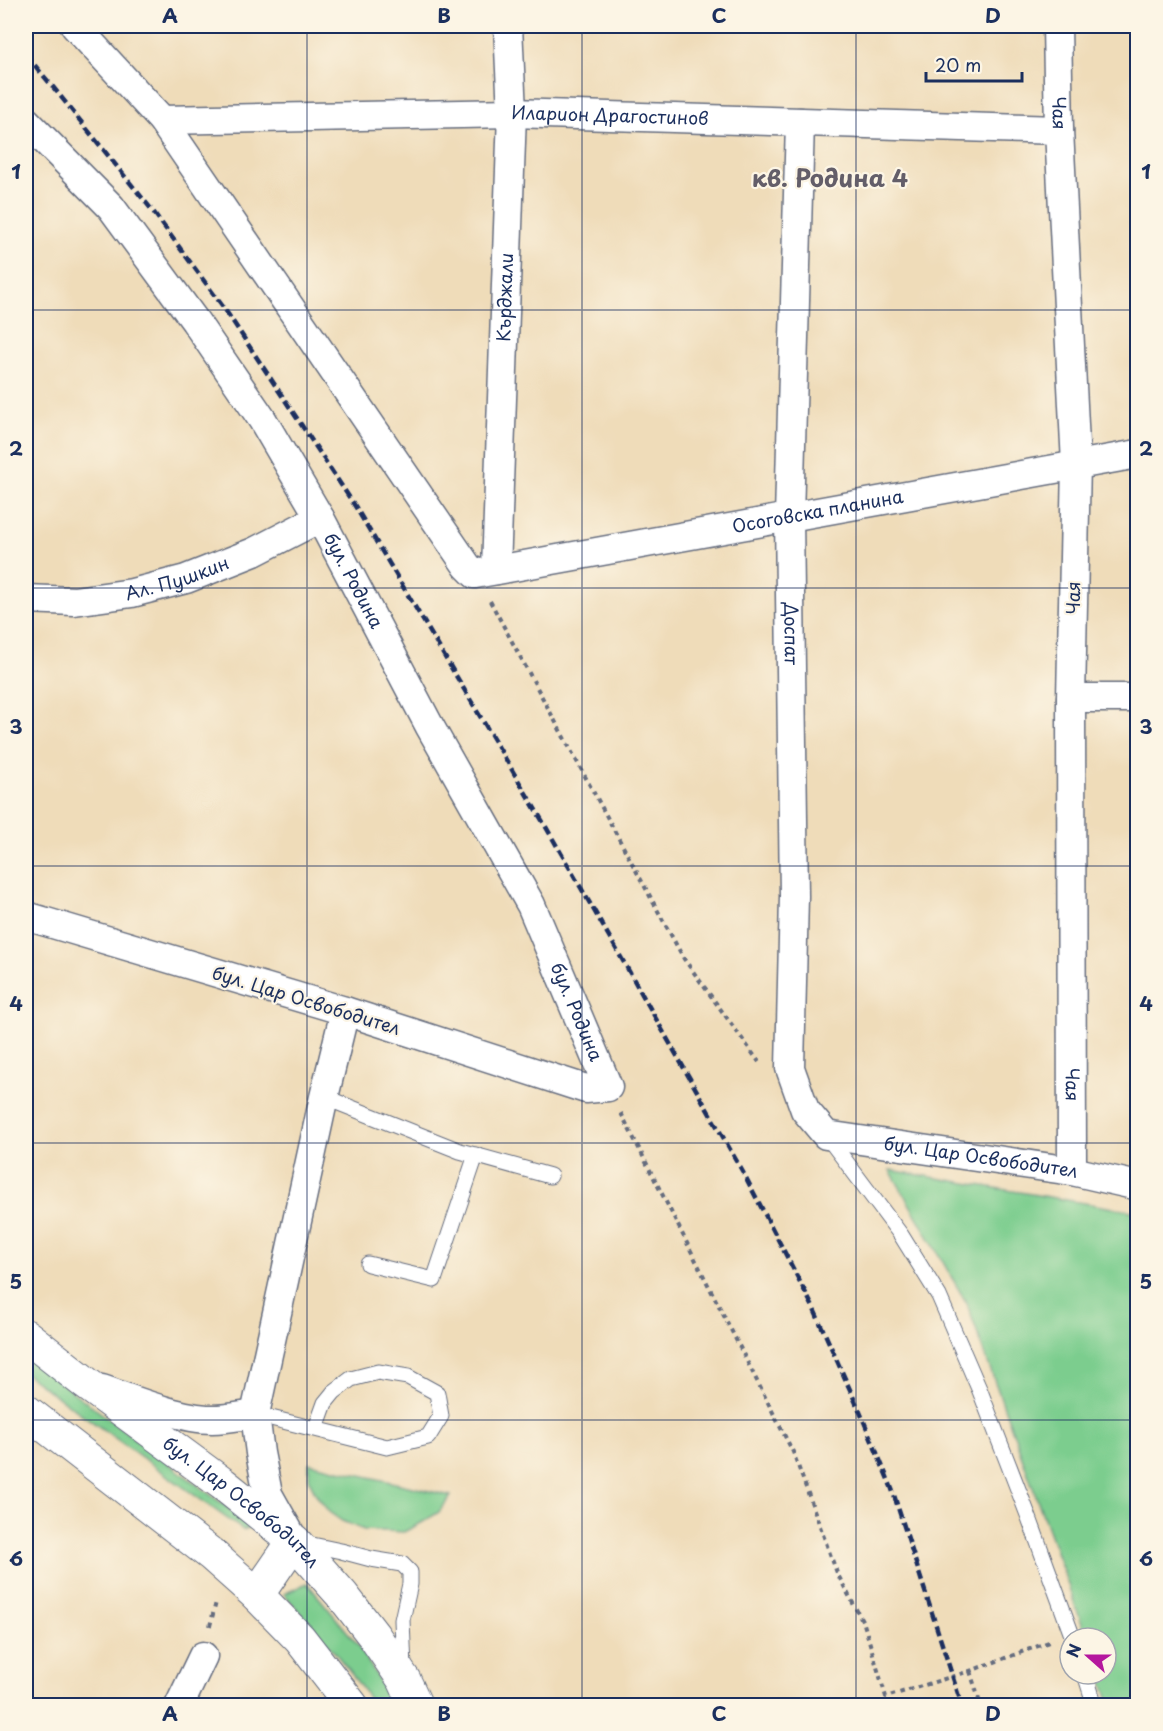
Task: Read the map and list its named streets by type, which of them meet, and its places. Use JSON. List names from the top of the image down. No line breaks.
{"streets":{"main road":["бул. Цар Освободител"],"street":["Чая","Иларион Драгостинов","Кърджали","Осоговска планина","Ал. Пушкин","бул. Родина","Доспат"]},"crossings":[["Чая","Иларион Драгостинов"],["Чая","Осоговска планина"],["Чая","бул. Цар Освободител"],["Иларион Драгостинов","Кърджали"],["Иларион Драгостинов","Доспат"],["Кърджали","Осоговска планина"],["Осоговска планина","Доспат"],["Ал. Пушкин","бул. Родина"],["бул. Родина","бул. Цар Освободител"],["Доспат","бул. Цар Освободител"]],"districts":["кв. Родина 4"],"scale_bar":"20 m","north":"left","grid":{"columns":["A","B","C","D"],"rows":["1","2","3","4","5","6"]}}
